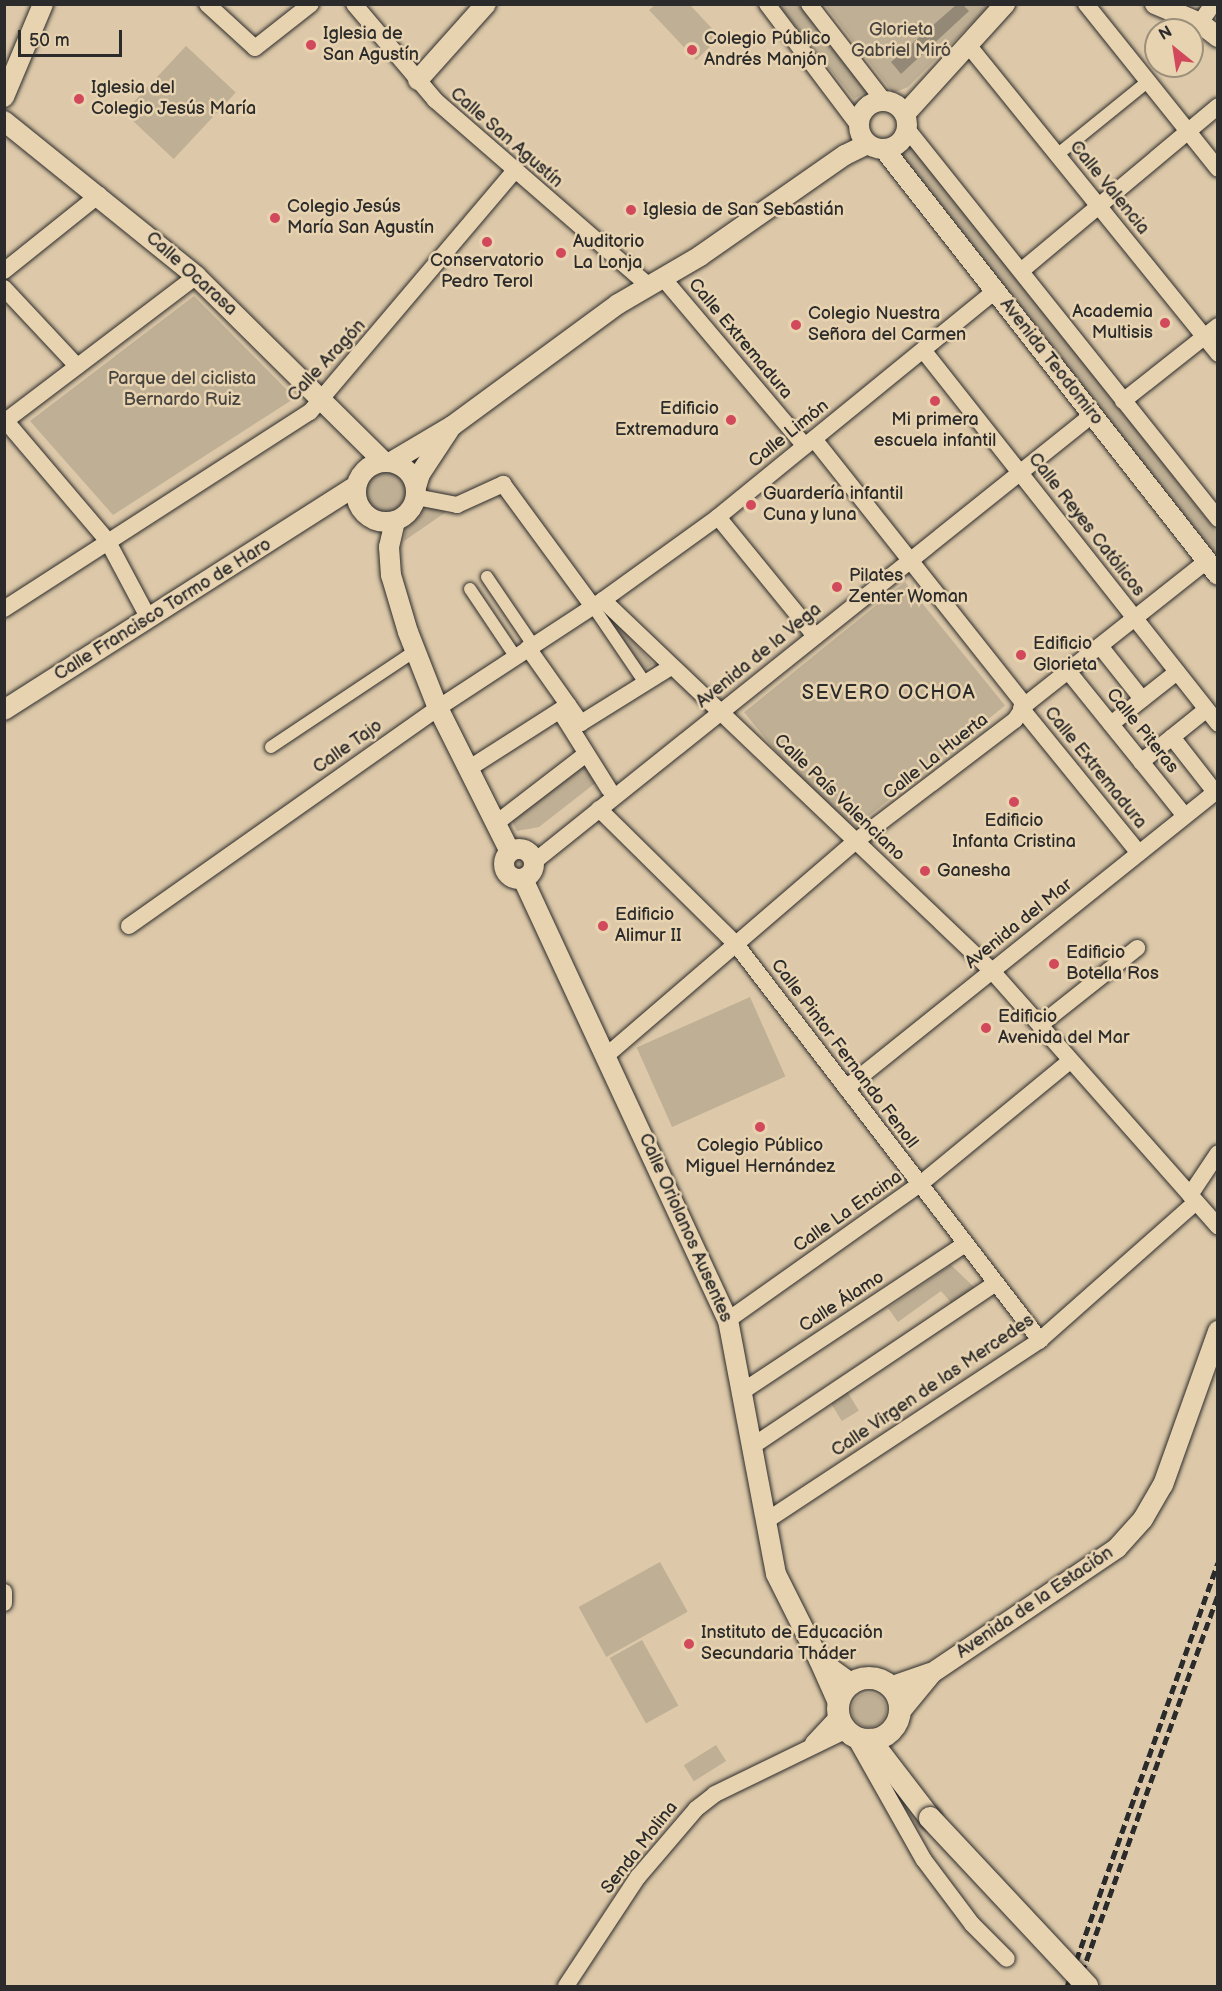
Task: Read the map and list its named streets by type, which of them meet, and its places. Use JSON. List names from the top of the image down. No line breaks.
{"streets":{"street":["Calle San Agustín","Calle Valencia","Calle Ocarasa","Calle Extremadura","Calle Aragón","Avenida Teodomiro","Calle Limón","Calle Reyes Católicos","Calle Francisco Tormo de Haro","Avenida de la Vega","Calle Piteras","Calle Tajo","Calle La Huerta","Calle País Valenciano","Avenida del Mar","Calle Pintor Fernando Fenoll","Calle La Encina","Calle Oriolanos Ausentes","Calle Álamo","Calle Virgen de las Mercedes","Avenida de la Estación","Senda Molina"]},"crossings":[["Calle San Agustín","Calle Extremadura"],["Calle San Agustín","Calle Aragón"],["Calle Ocarasa","Calle Aragón"],["Calle Ocarasa","Calle Francisco Tormo de Haro"],["Calle Ocarasa","Calle País Valenciano"],["Calle Extremadura","Calle Limón"],["Calle Extremadura","Avenida de la Vega"],["Calle Extremadura","Calle La Huerta"],["Calle Extremadura","Avenida del Mar"],["Avenida Teodomiro","Calle Limón"],["Avenida Teodomiro","Avenida de la Vega"],["Avenida Teodomiro","Calle La Huerta"],["Calle Limón","Calle Reyes Católicos"],["Calle Limón","Calle Tajo"],["Calle Limón","Calle País Valenciano"],["Calle Reyes Católicos","Avenida de la Vega"],["Calle Reyes Católicos","Calle La Huerta"],["Calle Francisco Tormo de Haro","Calle País Valenciano"],["Avenida de la Vega","Calle País Valenciano"],["Avenida de la Vega","Calle Pintor Fernando Fenoll"],["Avenida de la Vega","Calle Oriolanos Ausentes"],["Calle Piteras","Calle La Huerta"],["Calle Piteras","Avenida del Mar"],["Calle Tajo","Calle País Valenciano"],["Calle La Huerta","Calle País Valenciano"],["Calle La Huerta","Calle Pintor Fernando Fenoll"],["Calle La Huerta","Calle Oriolanos Ausentes"],["Calle País Valenciano","Avenida del Mar"],["Calle País Valenciano","Calle La Encina"],["Calle País Valenciano","Calle Virgen de las Mercedes"],["Avenida del Mar","Calle Pintor Fernando Fenoll"],["Calle Pintor Fernando Fenoll","Calle La Encina"],["Calle Pintor Fernando Fenoll","Calle Álamo"],["Calle Pintor Fernando Fenoll","Calle Virgen de las Mercedes"],["Calle La Encina","Calle Oriolanos Ausentes"],["Calle Oriolanos Ausentes","Calle Álamo"],["Calle Oriolanos Ausentes","Calle Virgen de las Mercedes"],["Calle Oriolanos Ausentes","Avenida de la Estación"],["Calle Oriolanos Ausentes","Senda Molina"],["Avenida de la Estación","Senda Molina"]],"districts":["SEVERO OCHOA"],"parks":["Glorieta Gabriel Miró","Parque del ciclista Bernardo Ruiz"],"places":["Iglesia de San Agustín","Colegio Público Andrés Manjón","Iglesia del Colegio Jesús María","Iglesia de San Sebastián","Colegio Jesús María San Agustín","Conservatorio Pedro Terol","Auditorio La Lonja","Academia Multisis","Colegio Nuestra Señora del Carmen","Mi primera escuela infantil","Edificio Extremadura","Guardería infantil Cuna y luna","Pilates Zenter Woman","Edificio Glorieta","Edificio Infanta Cristina","Ganesha","Edificio Alimur II","Edificio Botella Ros","Edificio Avenida del Mar","Colegio Público Miguel Hernández","Instituto de Educación Secundaria Tháder"],"scale_bar":"50 m","north":"top left"}
